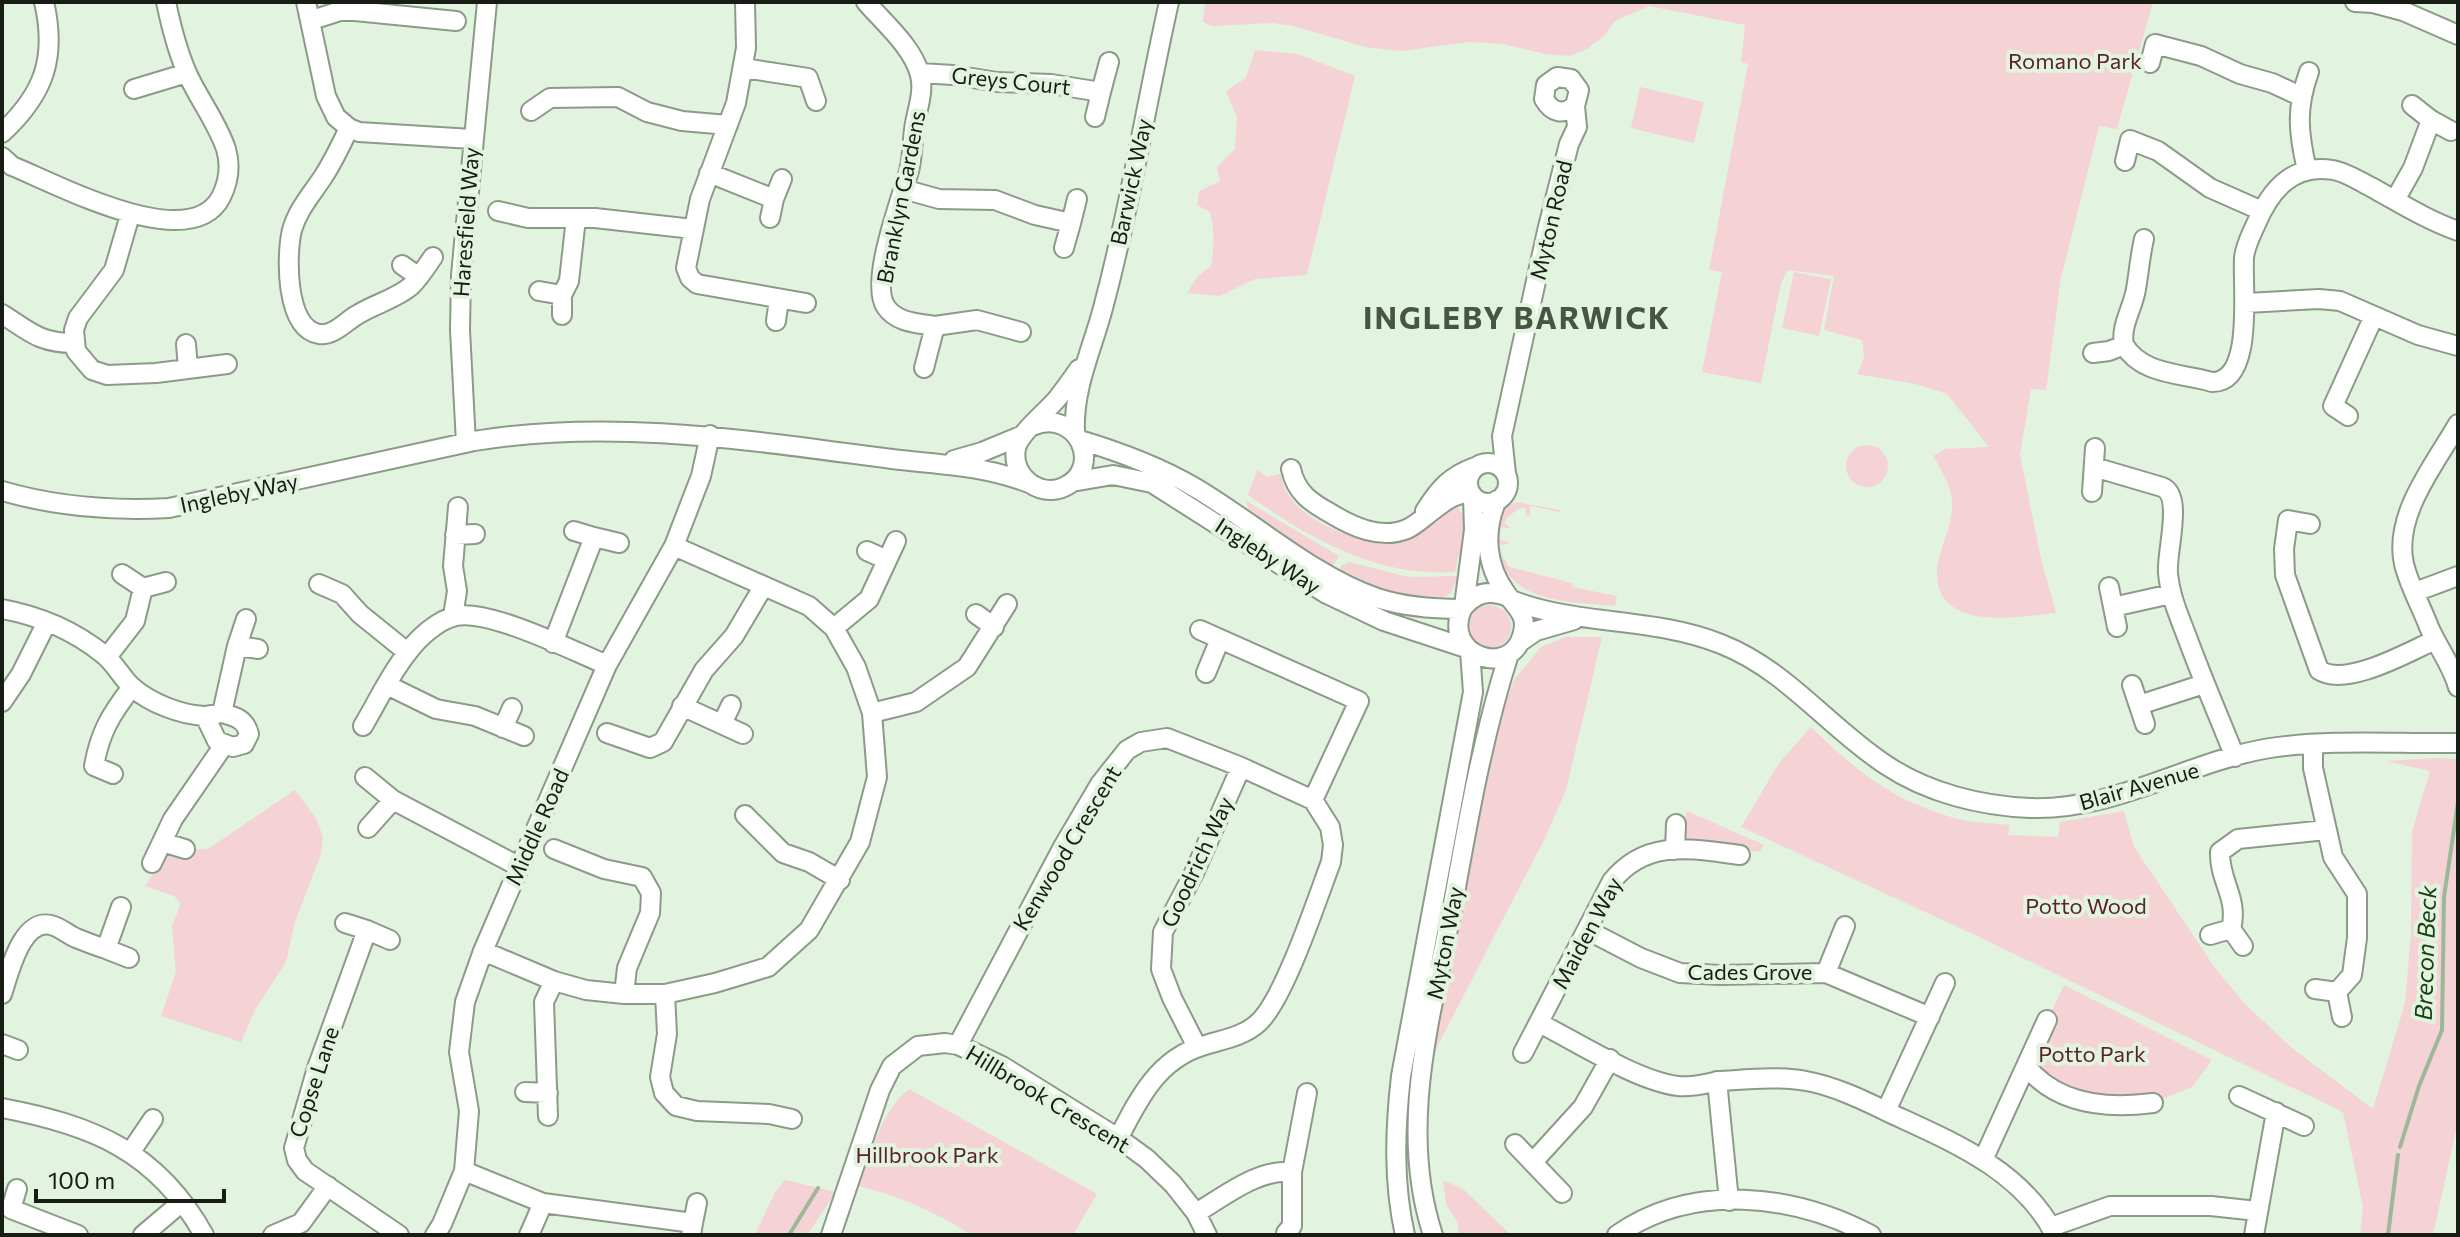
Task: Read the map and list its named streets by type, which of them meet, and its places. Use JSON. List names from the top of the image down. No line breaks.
{"streets":{"street":["Greys Court","Barwick Way","Branklyn Gardens","Myton Road","Haresfield Way","Ingleby Way","Blair Avenue","Middle Road","Kenwood Crescent","Goodrich Way","Maiden Way","Myton Way","Cades Grove","Copse Lane","Hillbrook Crescent"]},"crossings":[["Greys Court","Branklyn Gardens"],["Barwick Way","Ingleby Way"],["Haresfield Way","Ingleby Way"],["Ingleby Way","Blair Avenue"],["Ingleby Way","Middle Road"],["Ingleby Way","Myton Way"],["Blair Avenue","Myton Way"],["Kenwood Crescent","Goodrich Way"],["Kenwood Crescent","Hillbrook Crescent"],["Maiden Way","Cades Grove"]],"districts":["INGLEBY BARWICK"],"water":["Brecon Beck"],"parks":["Romano Park","Potto Wood","Potto Park","Hillbrook Park"],"scale_bar":"100 m"}
